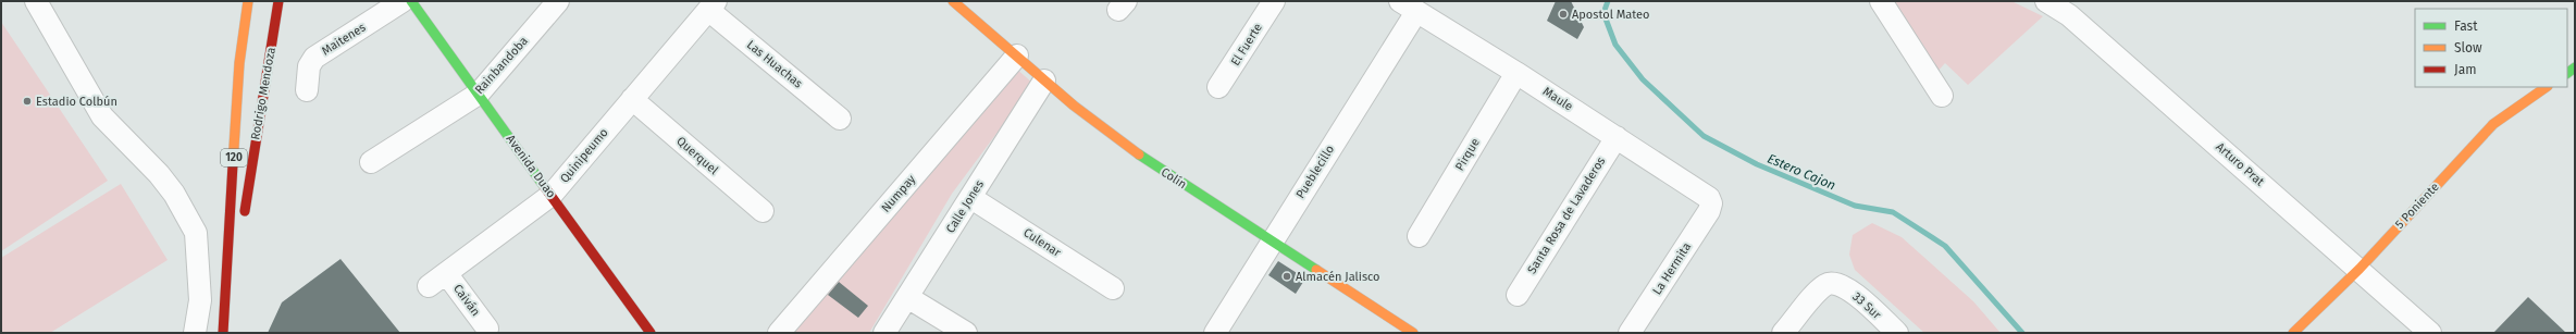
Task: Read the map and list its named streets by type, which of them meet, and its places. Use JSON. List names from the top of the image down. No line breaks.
{"streets":{"street":["Maitenes","El Fuerte","Las Huachas","Rainbandoba","Rodrigo Mendoza","Maule","Pirque","Quinipeumo","Querquel","120","Arturo Prat","Avenida Duao","Pueblecillo","Colín","Numpay","5 Poniente","Calle Jones","Santa Rosa de Lavaderos","Culenar","La Hermita","Caiván","33 Sur"]},"crossings":[["Las Huachas","Quinipeumo"],["Rainbandoba","Avenida Duao"],["Maule","Pirque"],["Maule","Pueblecillo"],["Maule","Santa Rosa de Lavaderos"],["Maule","La Hermita"],["Quinipeumo","Querquel"],["Quinipeumo","Avenida Duao"],["Quinipeumo","Caiván"],["Arturo Prat","5 Poniente"],["Pueblecillo","Colín"],["Colín","Numpay"],["Colín","Calle Jones"],["Calle Jones","Culenar"]],"water":["Estero Cajon"],"places":["Apostol Mateo","Estadio Colbún","Almacén Jalisco"],"legend":["Fast","Slow","Jam"]}
